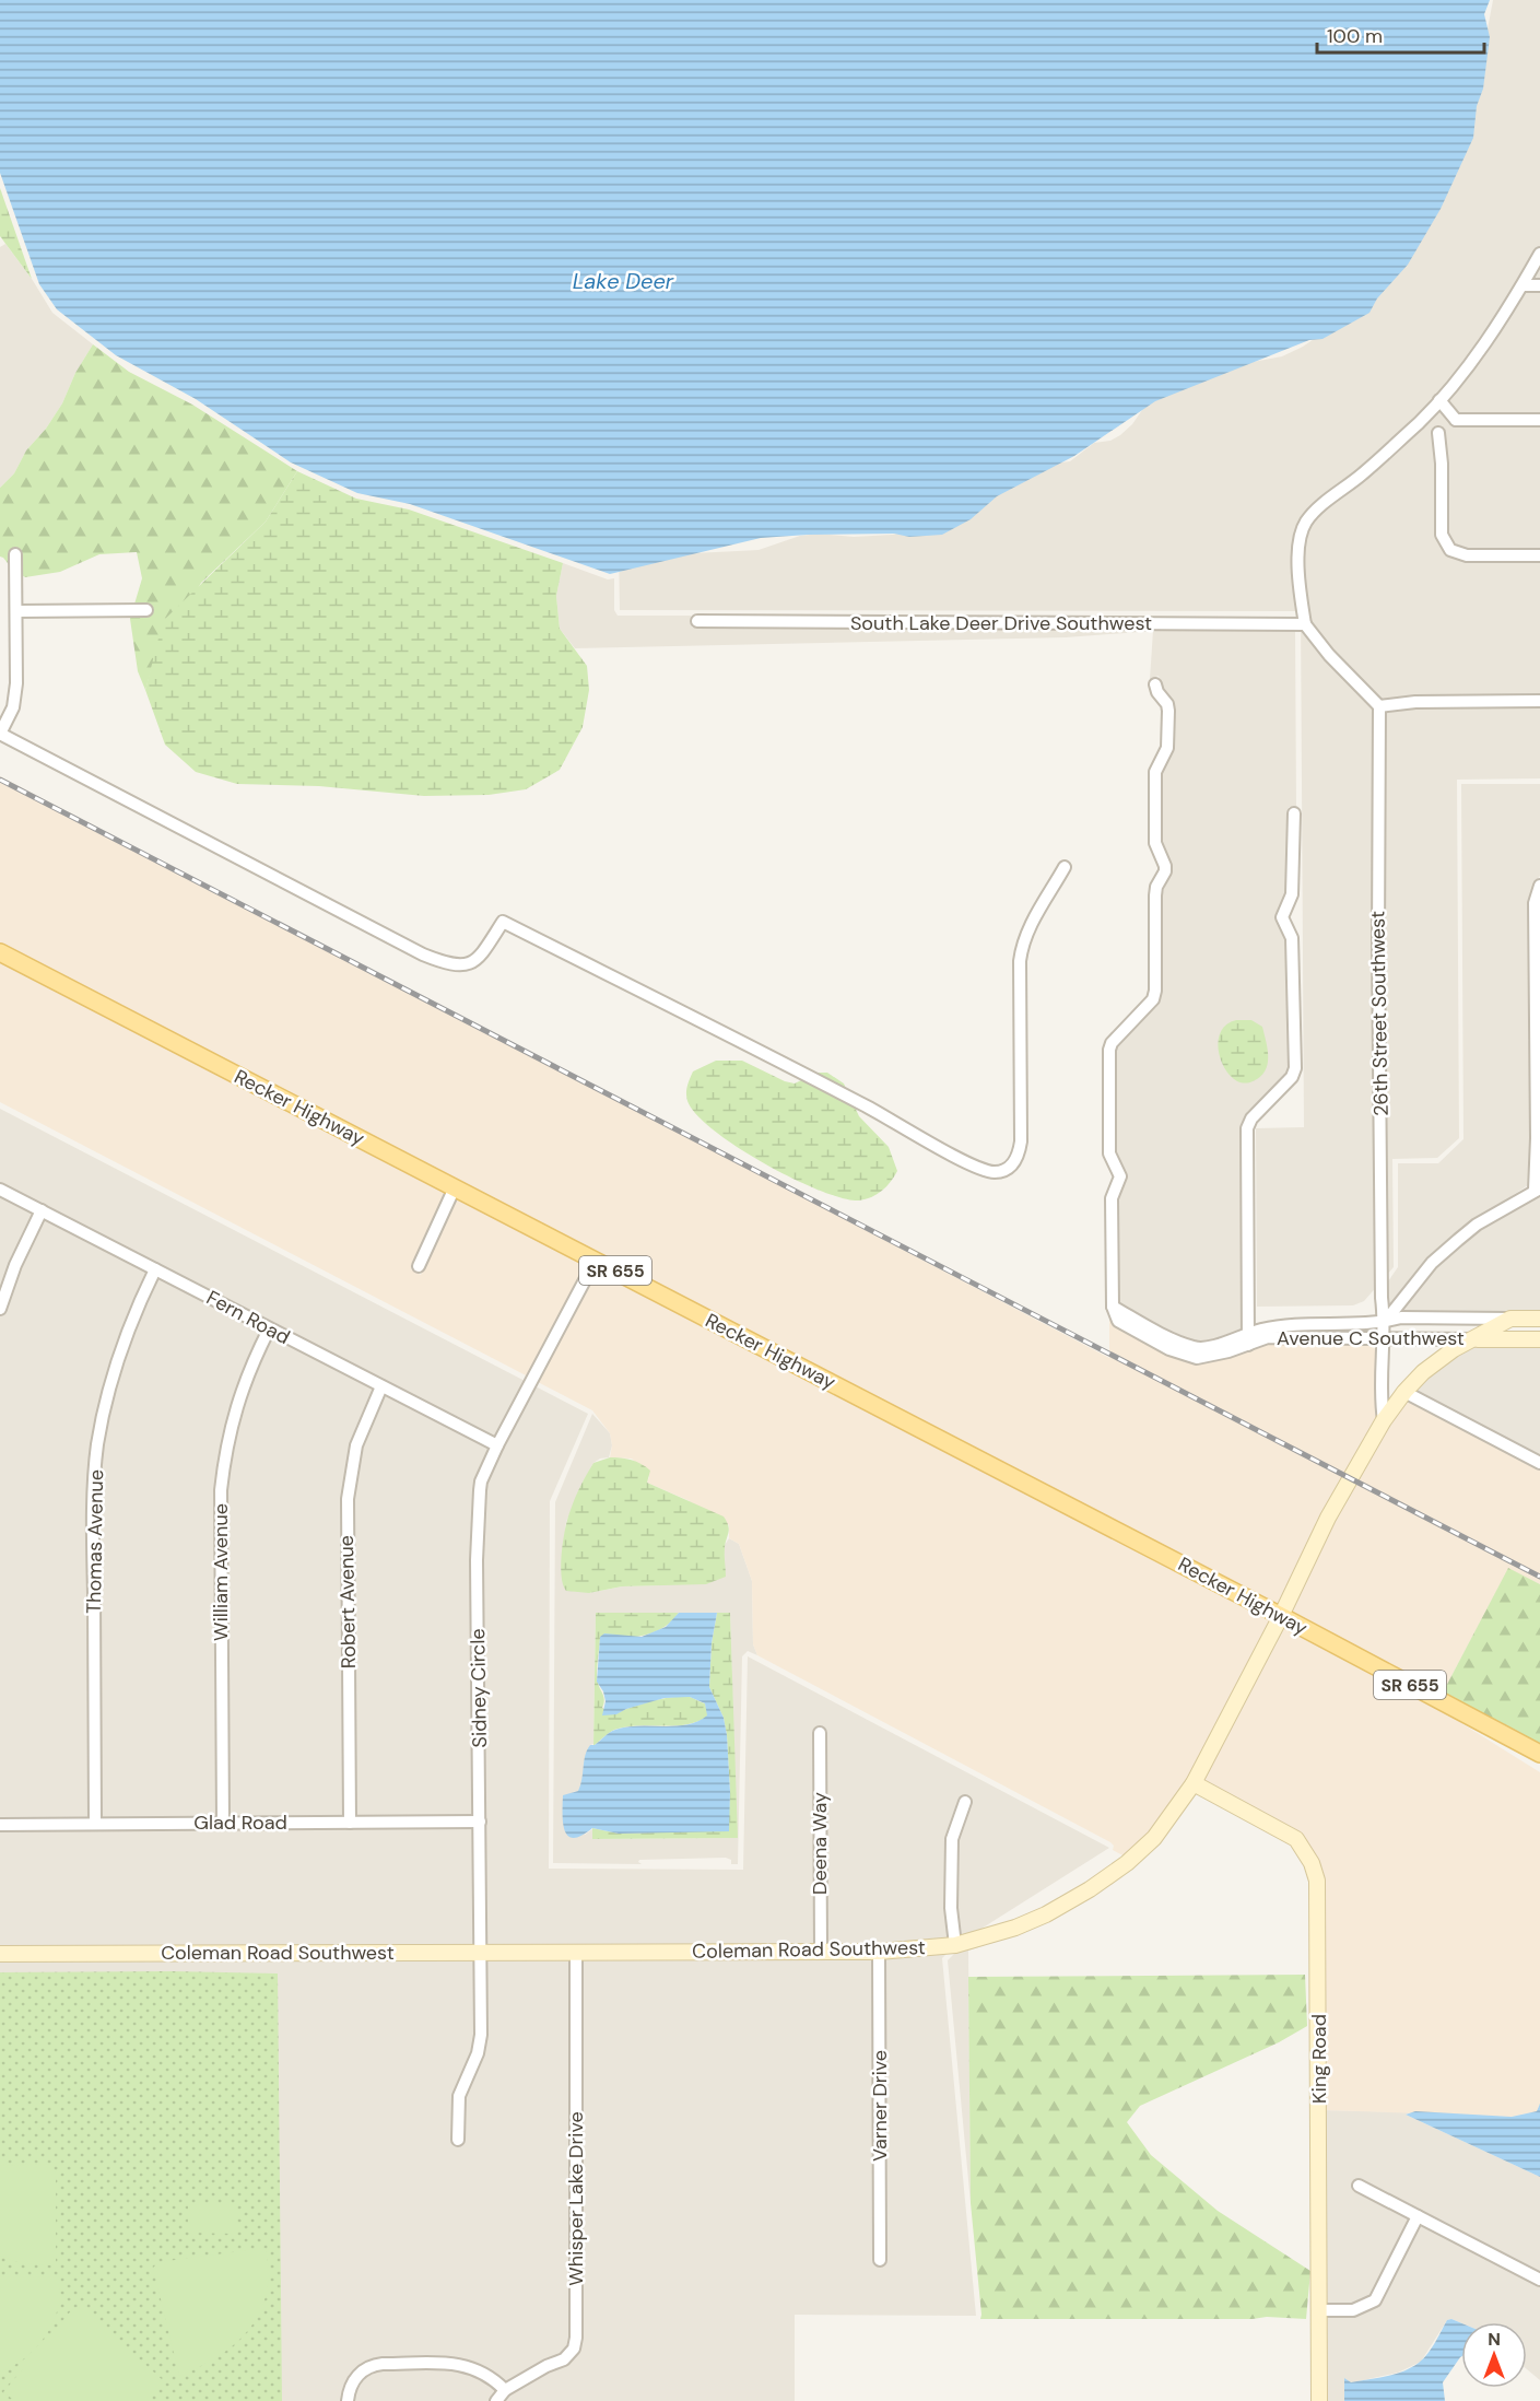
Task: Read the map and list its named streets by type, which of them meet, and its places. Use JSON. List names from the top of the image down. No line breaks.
{"streets":{"main road":["Recker Highway","SR 655"],"street":["South Lake Deer Drive Southwest","26th Street Southwest","Fern Road","Avenue C Southwest","Thomas Avenue","William Avenue","Robert Avenue","Sidney Circle","Glad Road","Deena Way","Coleman Road Southwest","King Road","Varner Drive","Whisper Lake Drive"]},"crossings":[["26th Street Southwest","Avenue C Southwest"],["26th Street Southwest","Coleman Road Southwest"],["Recker Highway","Sidney Circle"],["Recker Highway","Coleman Road Southwest"],["Fern Road","Thomas Avenue"],["Fern Road","William Avenue"],["Fern Road","Robert Avenue"],["Fern Road","Sidney Circle"],["Avenue C Southwest","Coleman Road Southwest"],["Thomas Avenue","Glad Road"],["William Avenue","Glad Road"],["Robert Avenue","Glad Road"],["Sidney Circle","Glad Road"],["Sidney Circle","Coleman Road Southwest"],["Deena Way","Coleman Road Southwest"],["Coleman Road Southwest","King Road"],["Coleman Road Southwest","Varner Drive"],["Coleman Road Southwest","Whisper Lake Drive"]],"water":["Lake Deer"],"scale_bar":"100 m","north":"top"}
